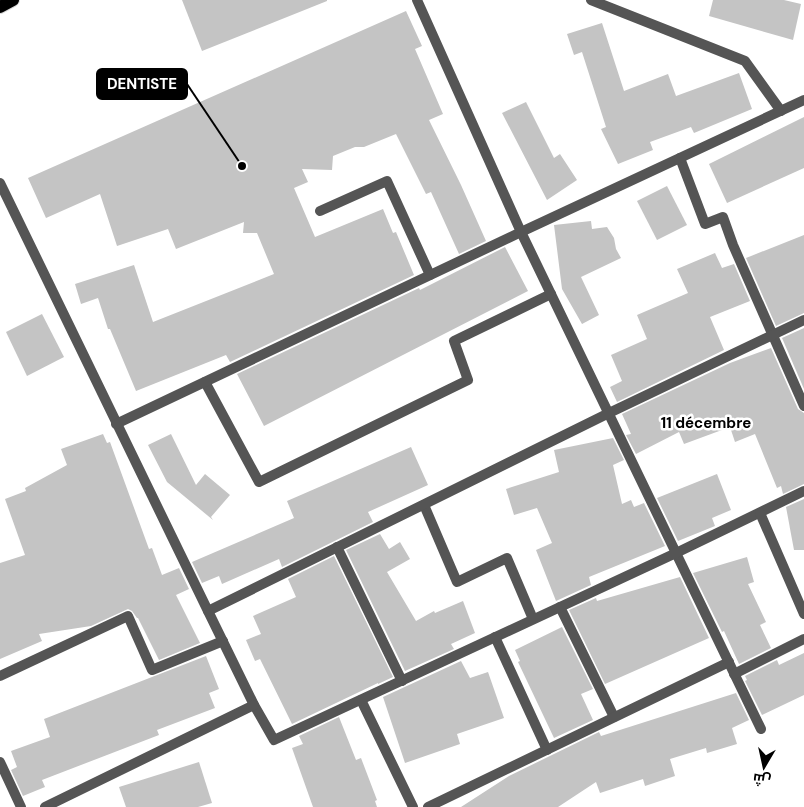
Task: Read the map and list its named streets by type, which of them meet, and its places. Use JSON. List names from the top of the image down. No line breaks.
{"districts":["11 décembre"],"places":["DENTISTE"],"north":"bottom"}
